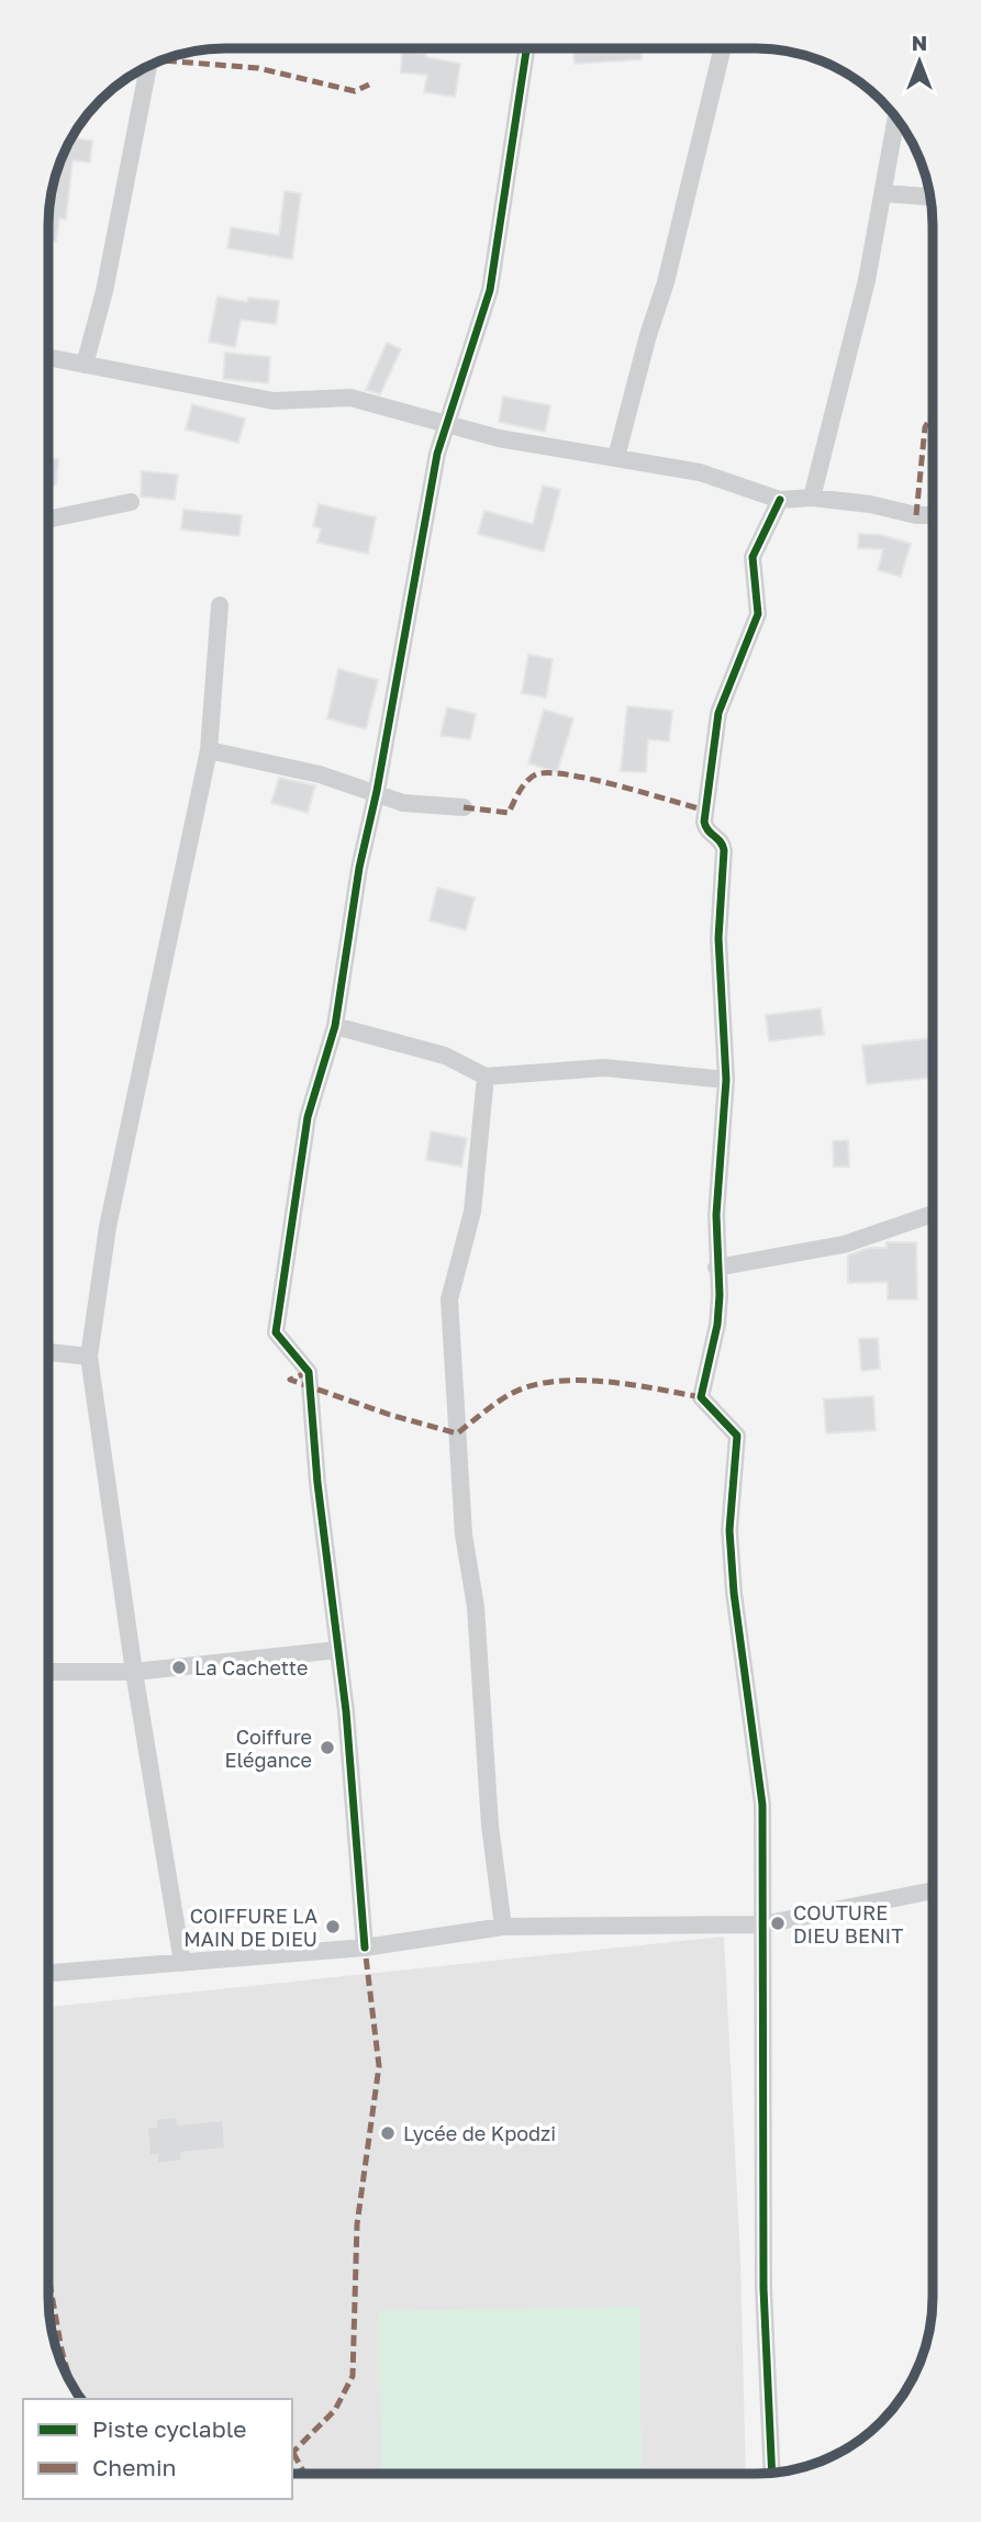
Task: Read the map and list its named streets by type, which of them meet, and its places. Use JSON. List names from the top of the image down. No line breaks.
{"places":["La Cachette","Coiffure Elégance","COUTURE DIEU BENIT","COIFFURE LA MAIN DE DIEU","Lycée de Kpodzi"],"legend":["Piste cyclable","Chemin"],"north":"top"}
